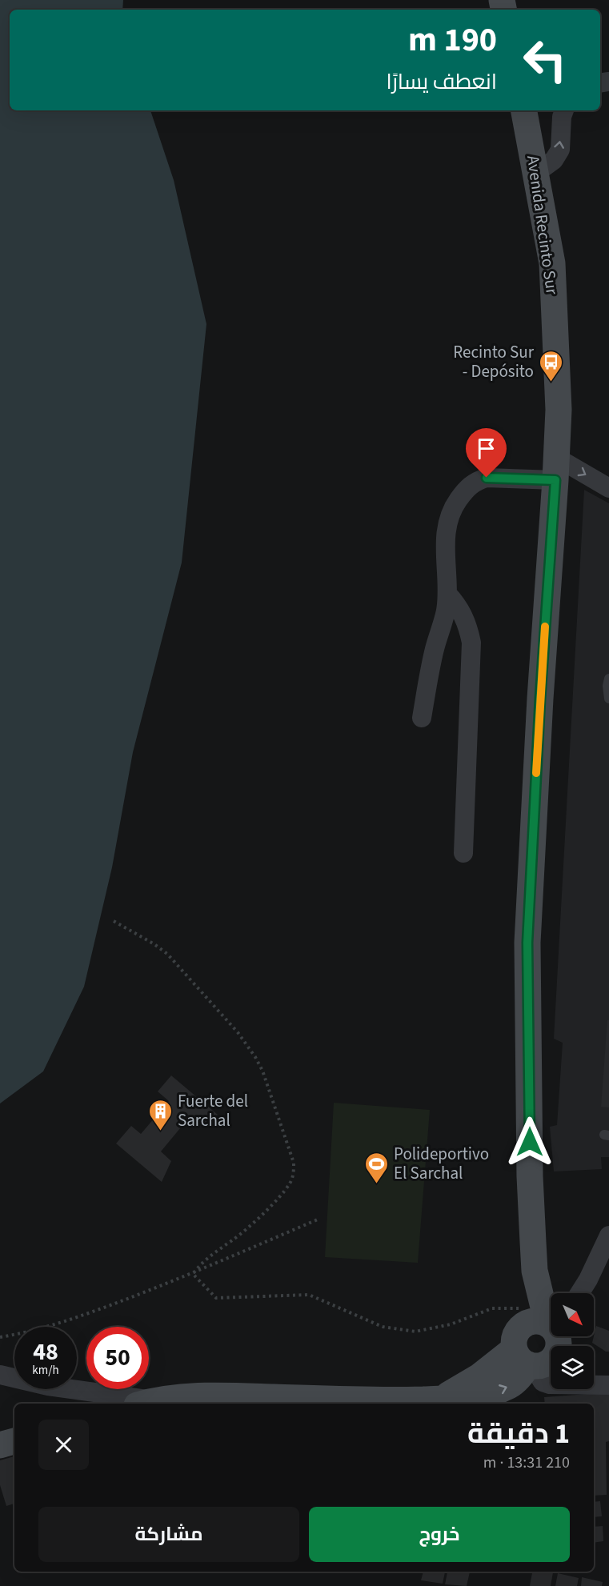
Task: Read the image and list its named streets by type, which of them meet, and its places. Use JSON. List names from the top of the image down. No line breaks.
{"streets":{"main road":["Avenida Recinto Sur"]},"places":{"bus stop":["Recinto Sur - Depósito"],"building":["Fuerte del Sarchal"],"sports":["Polideportivo El Sarchal"]},"north":"bottom right","page":{"turn":["190 m","انعطف يسارًا"],"speed":"48 km/h","limit":"50","heading":["1 دقيقة","210 m · 13:31"],"buttons":["خروج","مشاركة"]}}
